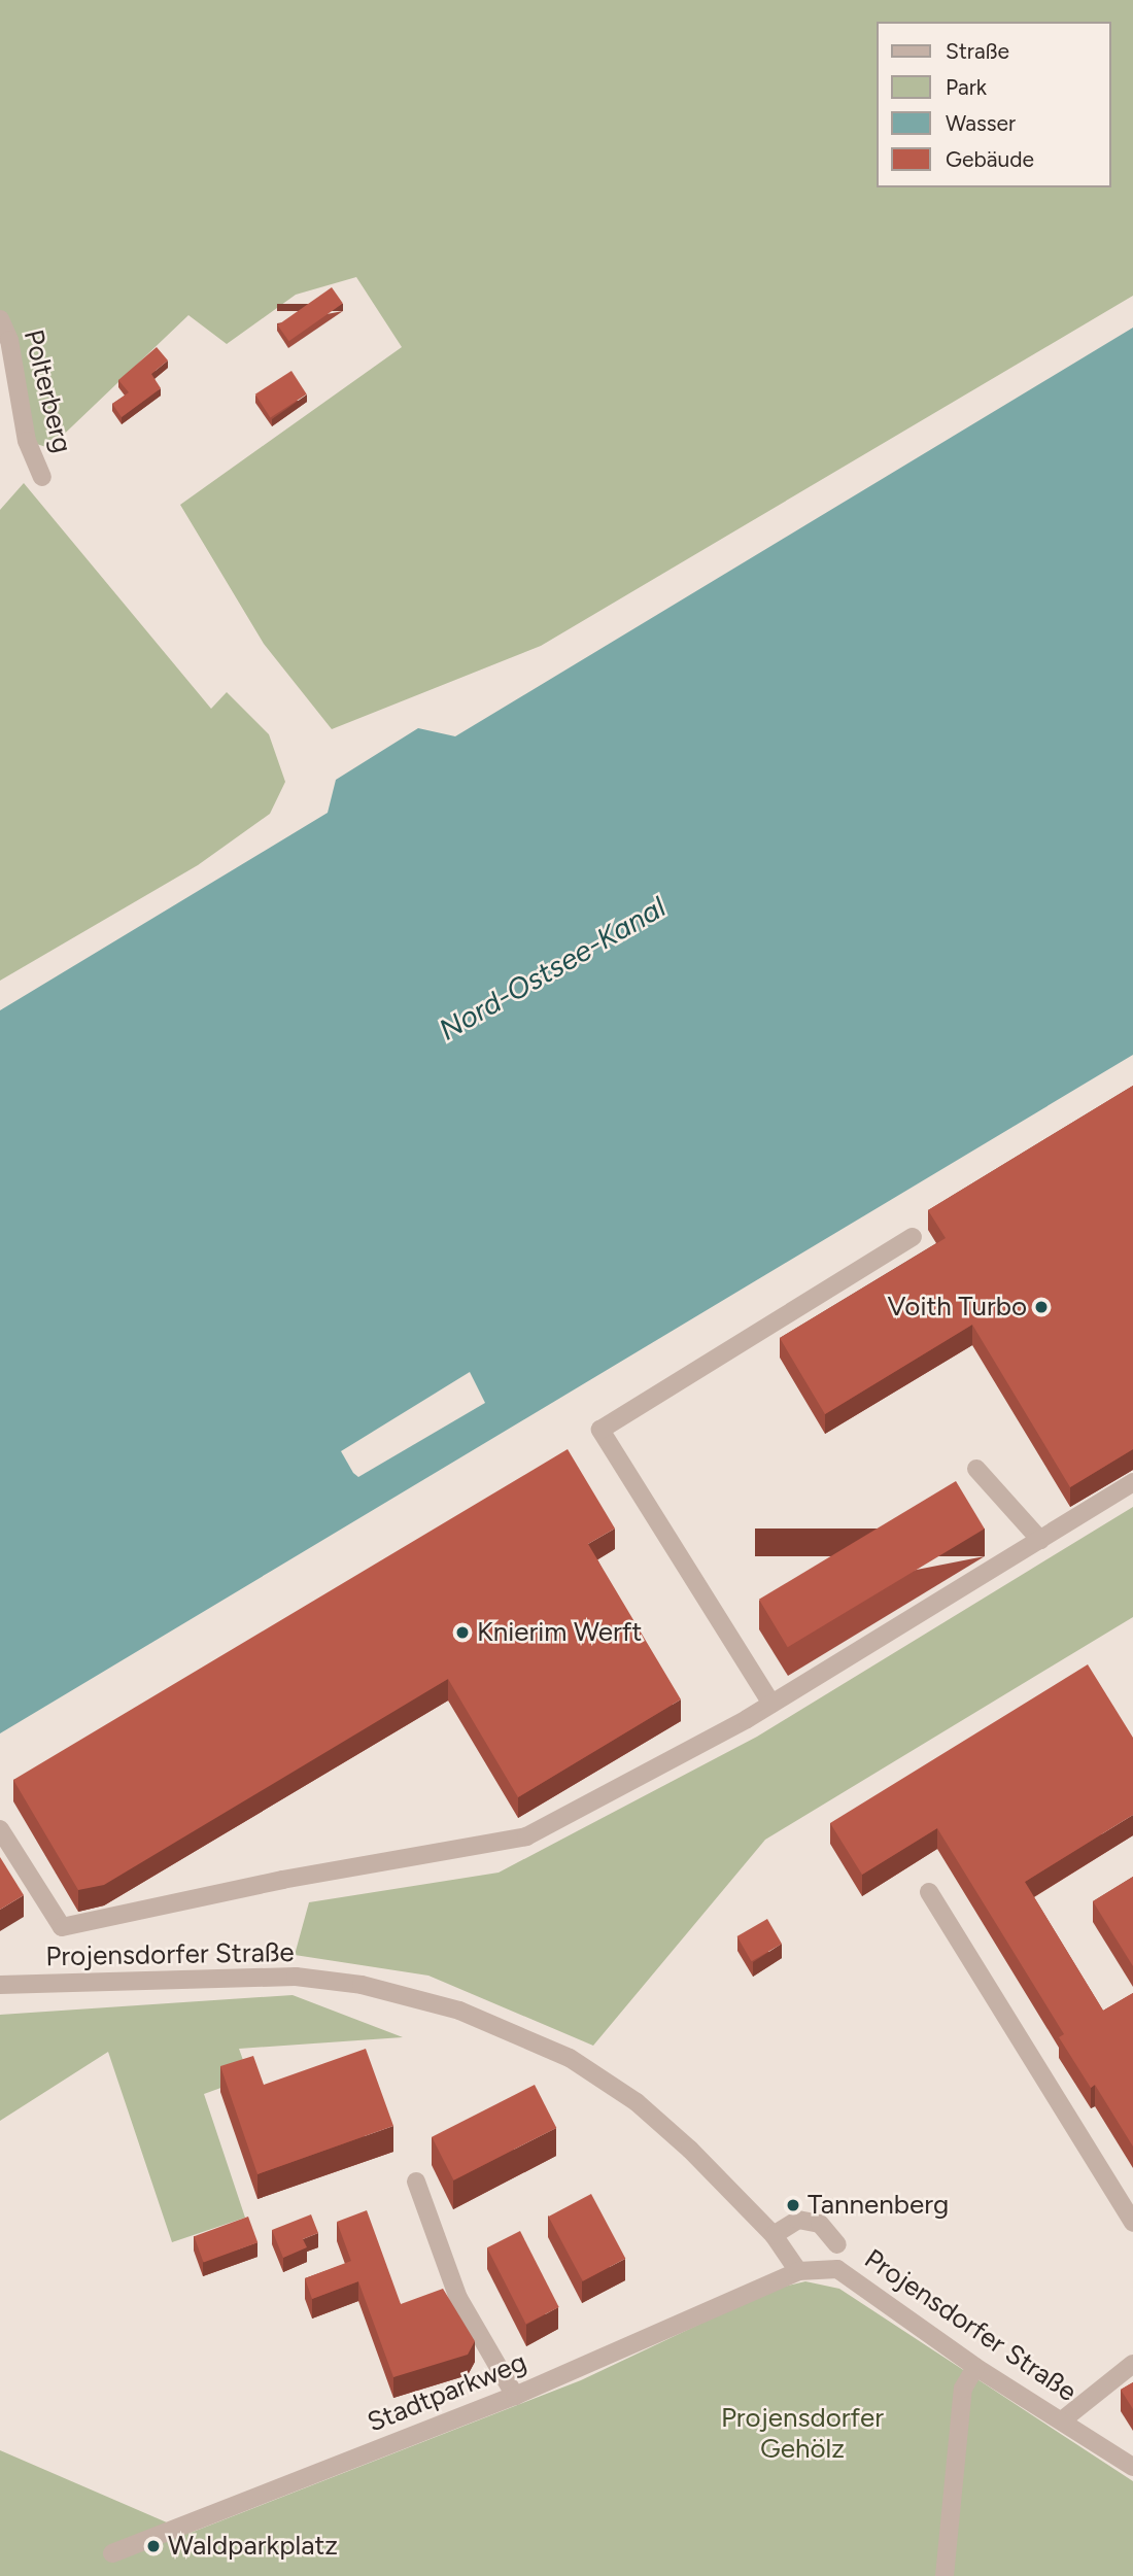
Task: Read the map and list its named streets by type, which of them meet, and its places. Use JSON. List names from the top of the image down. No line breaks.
{"streets":{"street":["Polterberg","Projensdorfer Straße","Stadtparkweg"]},"crossings":[["Projensdorfer Straße","Stadtparkweg"]],"water":["Nord-Ostsee-Kanal"],"parks":["Projensdorfer Gehölz"],"places":["Voith Turbo","Knierim Werft","Tannenberg","Waldparkplatz"],"legend":["Straße","Park","Wasser","Gebäude"]}
